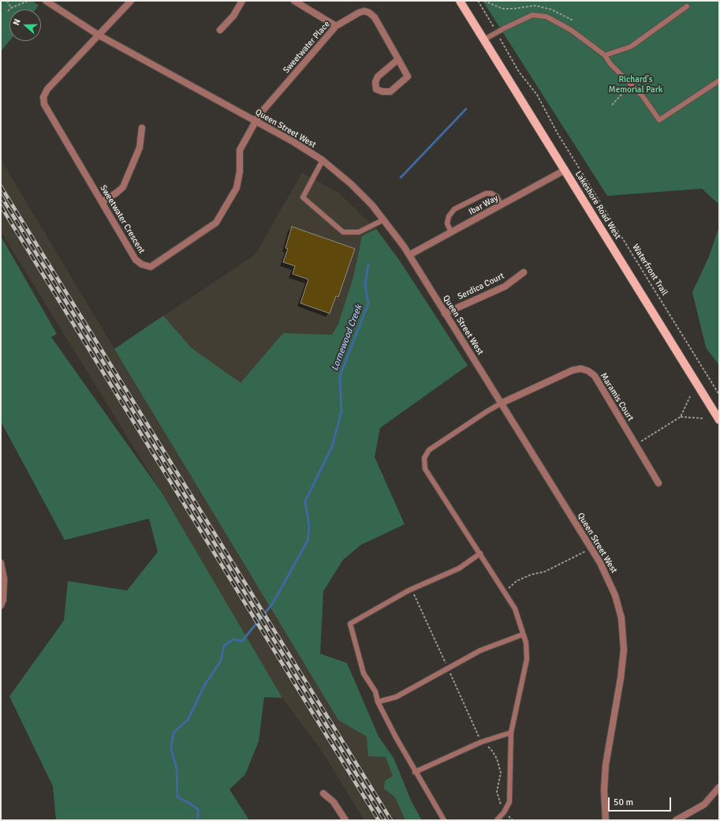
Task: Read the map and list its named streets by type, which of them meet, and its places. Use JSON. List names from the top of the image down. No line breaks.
{"streets":{"main road":["Lakeshore Road West"],"street":["Sweetwater Place","Queen Street West","Ibar Way","Sweetwater Crescent","Serdica Court","Maramis Court"],"path":["Waterfront Trail"]},"crossings":[["Sweetwater Place","Queen Street West"],["Sweetwater Place","Sweetwater Crescent"],["Queen Street West","Ibar Way"],["Queen Street West","Sweetwater Crescent"],["Queen Street West","Serdica Court"],["Queen Street West","Maramis Court"],["Ibar Way","Lakeshore Road West"]],"water":["Lornewood Creek"],"parks":["Richard's Memorial Park"],"scale_bar":"50 m","north":"left"}
